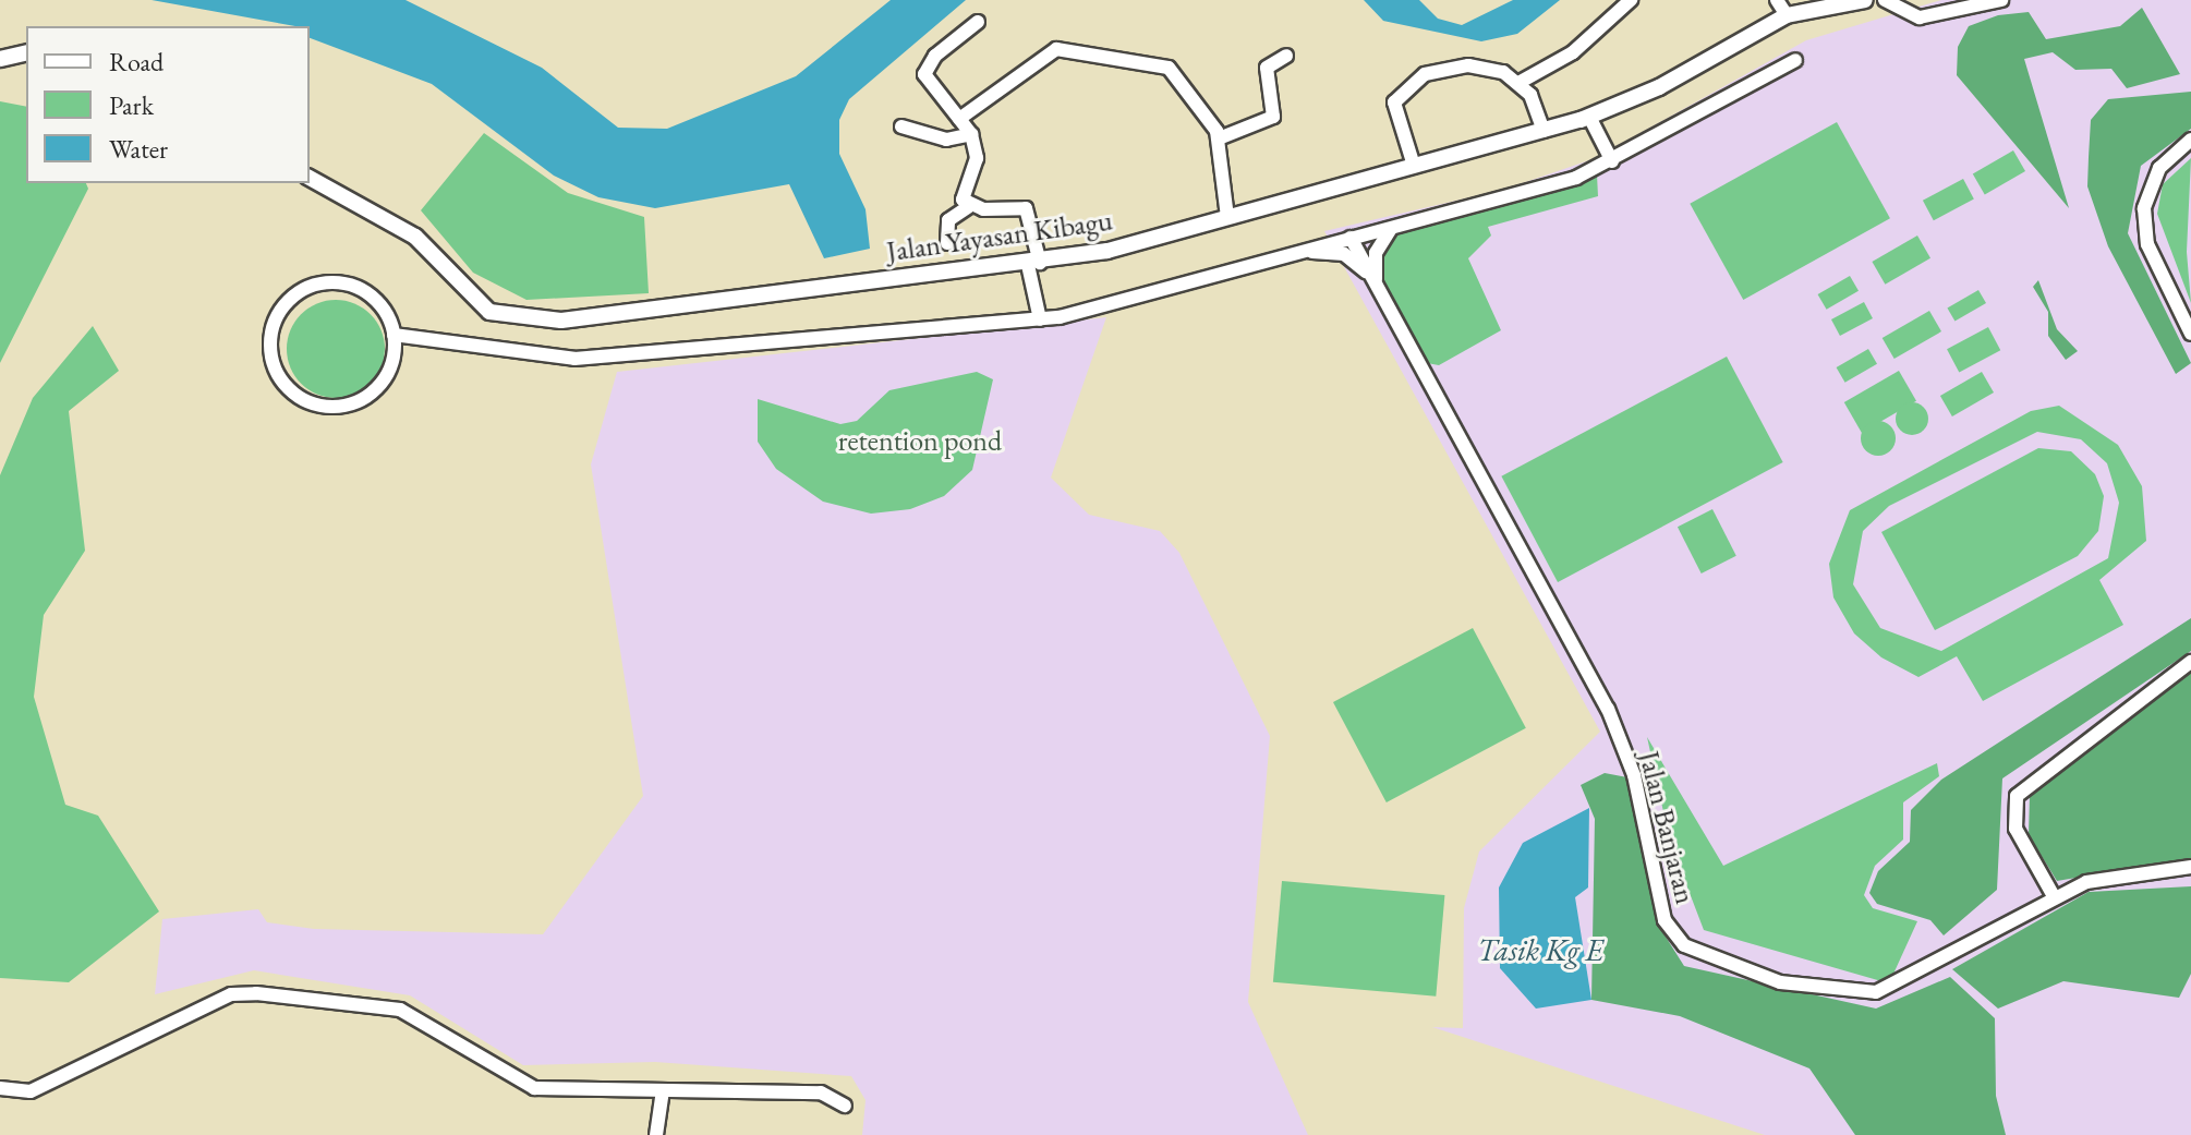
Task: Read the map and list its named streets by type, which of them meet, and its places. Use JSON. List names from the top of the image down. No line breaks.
{"streets":{"street":["Jalan Yayasan Kibagu","Jalan Banjaran"]},"water":["Tasik Kg E"],"parks":["retention pond"],"legend":["Road","Park","Water"]}
